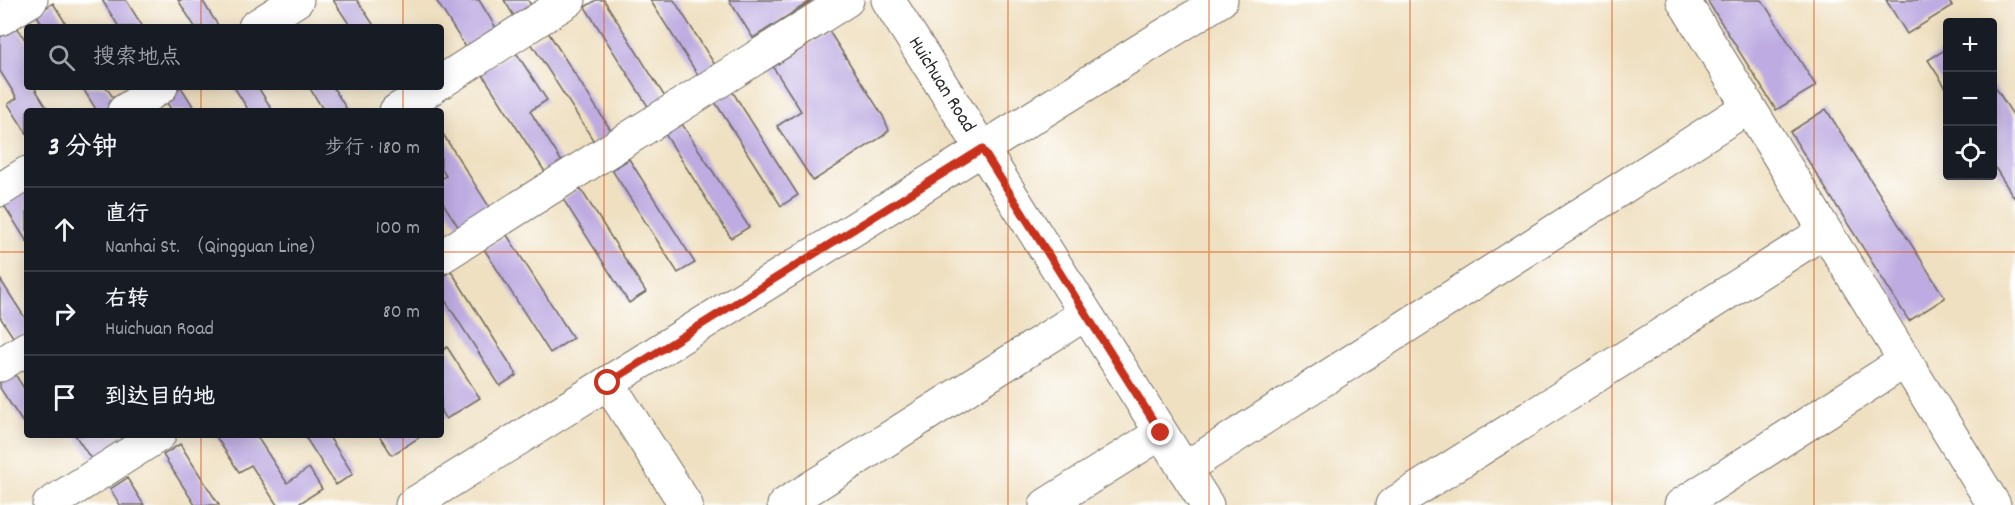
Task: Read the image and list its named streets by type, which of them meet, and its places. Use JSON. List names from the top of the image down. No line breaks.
{"streets":{"street":["Huichuan Road"]},"page":{"map_buttons":["+","−"],"search":"搜索地点","heading":["3 分钟","步行 · 180 m"],"list":[["直行","Nanhai St. （Qingguan Line）","100 m"],["右转","Huichuan Road","80 m"],"到达目的地"]}}
